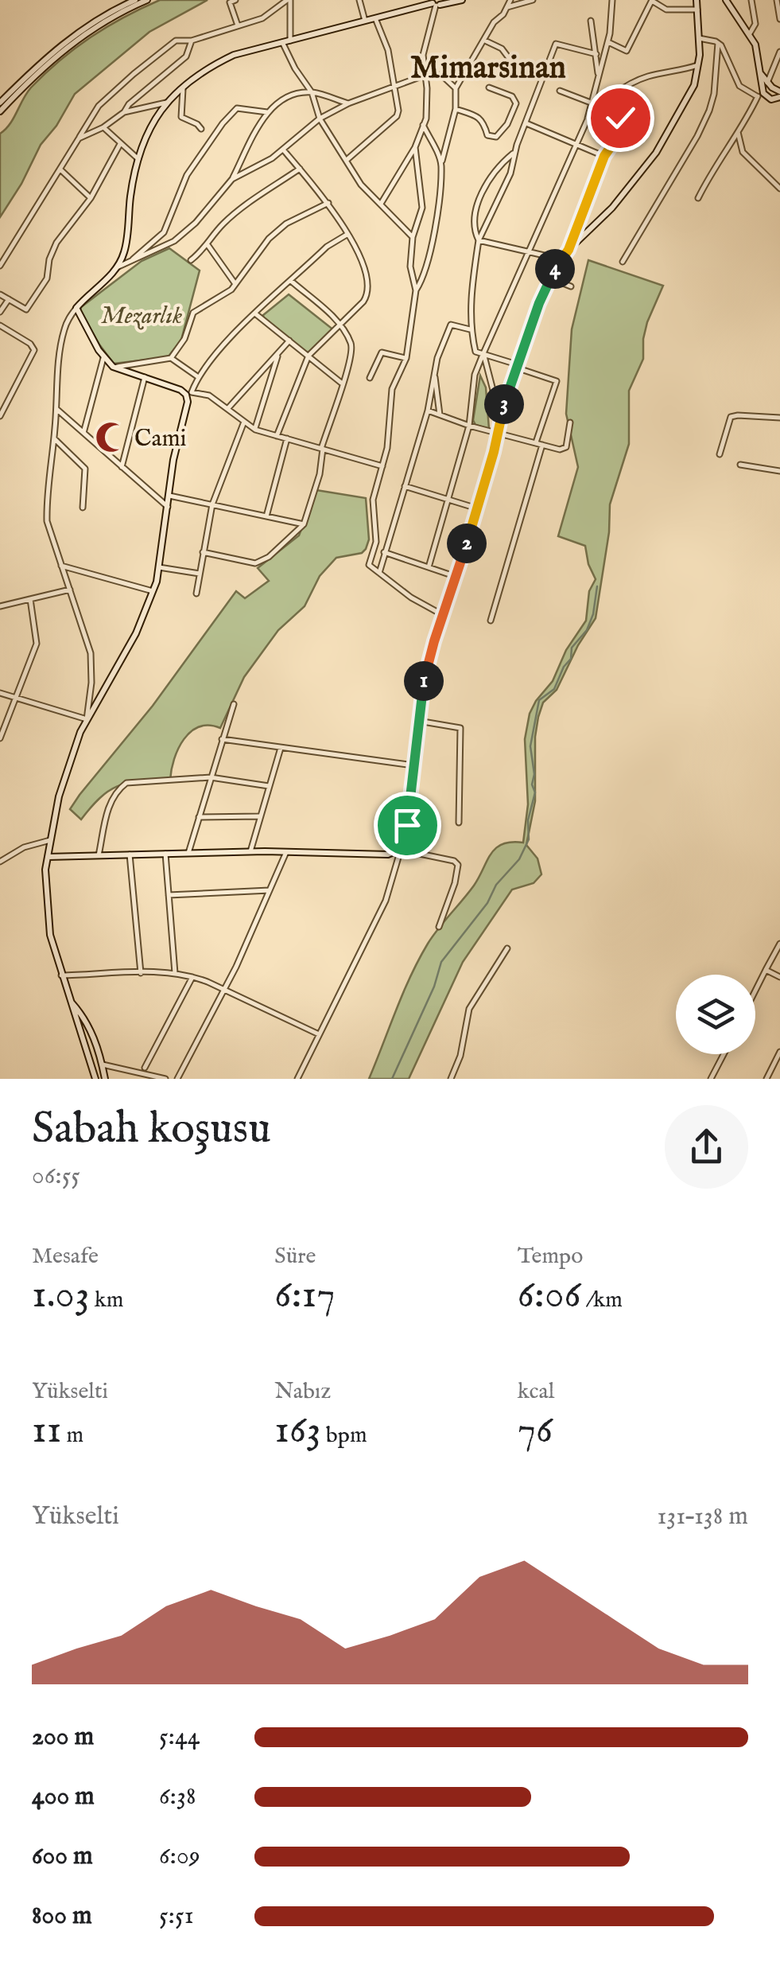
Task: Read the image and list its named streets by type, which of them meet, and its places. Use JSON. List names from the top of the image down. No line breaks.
{"districts":["Mimarsinan"],"parks":["Mezarlık"],"places":{"mosque":["Cami"]},"page":{"pins":["4","3","2","1"],"heading":["Sabah koşusu","06:55"],"stats":[["Mesafe","1.03 km"],["Süre","6:17"],["Tempo","6:06 /km"],["Yükselti","11 m"],["Nabız","163 bpm"],["kcal","76"]],"chart":["Yükselti","131–138 m"],"list":[{"name":"200 m","note":"5:44"},{"name":"400 m","note":"6:38"},{"name":"600 m","note":"6:09"},{"name":"800 m","note":"5:51"}]}}
